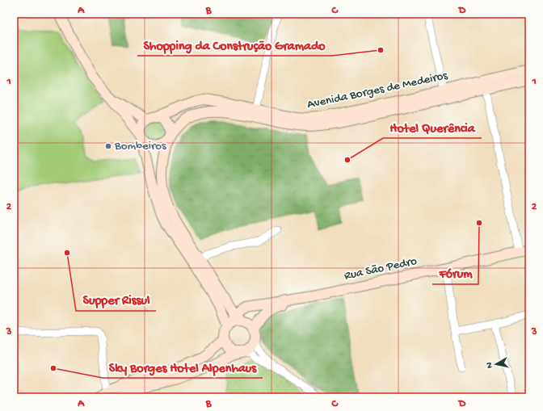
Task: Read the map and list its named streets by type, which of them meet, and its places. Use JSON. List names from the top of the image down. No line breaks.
{"streets":{"main road":["Avenida Borges de Medeiros","Rua São Pedro"]},"crossings":[["Avenida Borges de Medeiros","Rua São Pedro"]],"places":["Shopping da Construção Gramado","Bombeiros","Hotel Querência","Fórum","Supper Rissul","Sky Borges Hotel Alpenhaus"],"north":"left","grid":{"columns":["A","B","C","D"],"rows":["1","2","3"]}}
